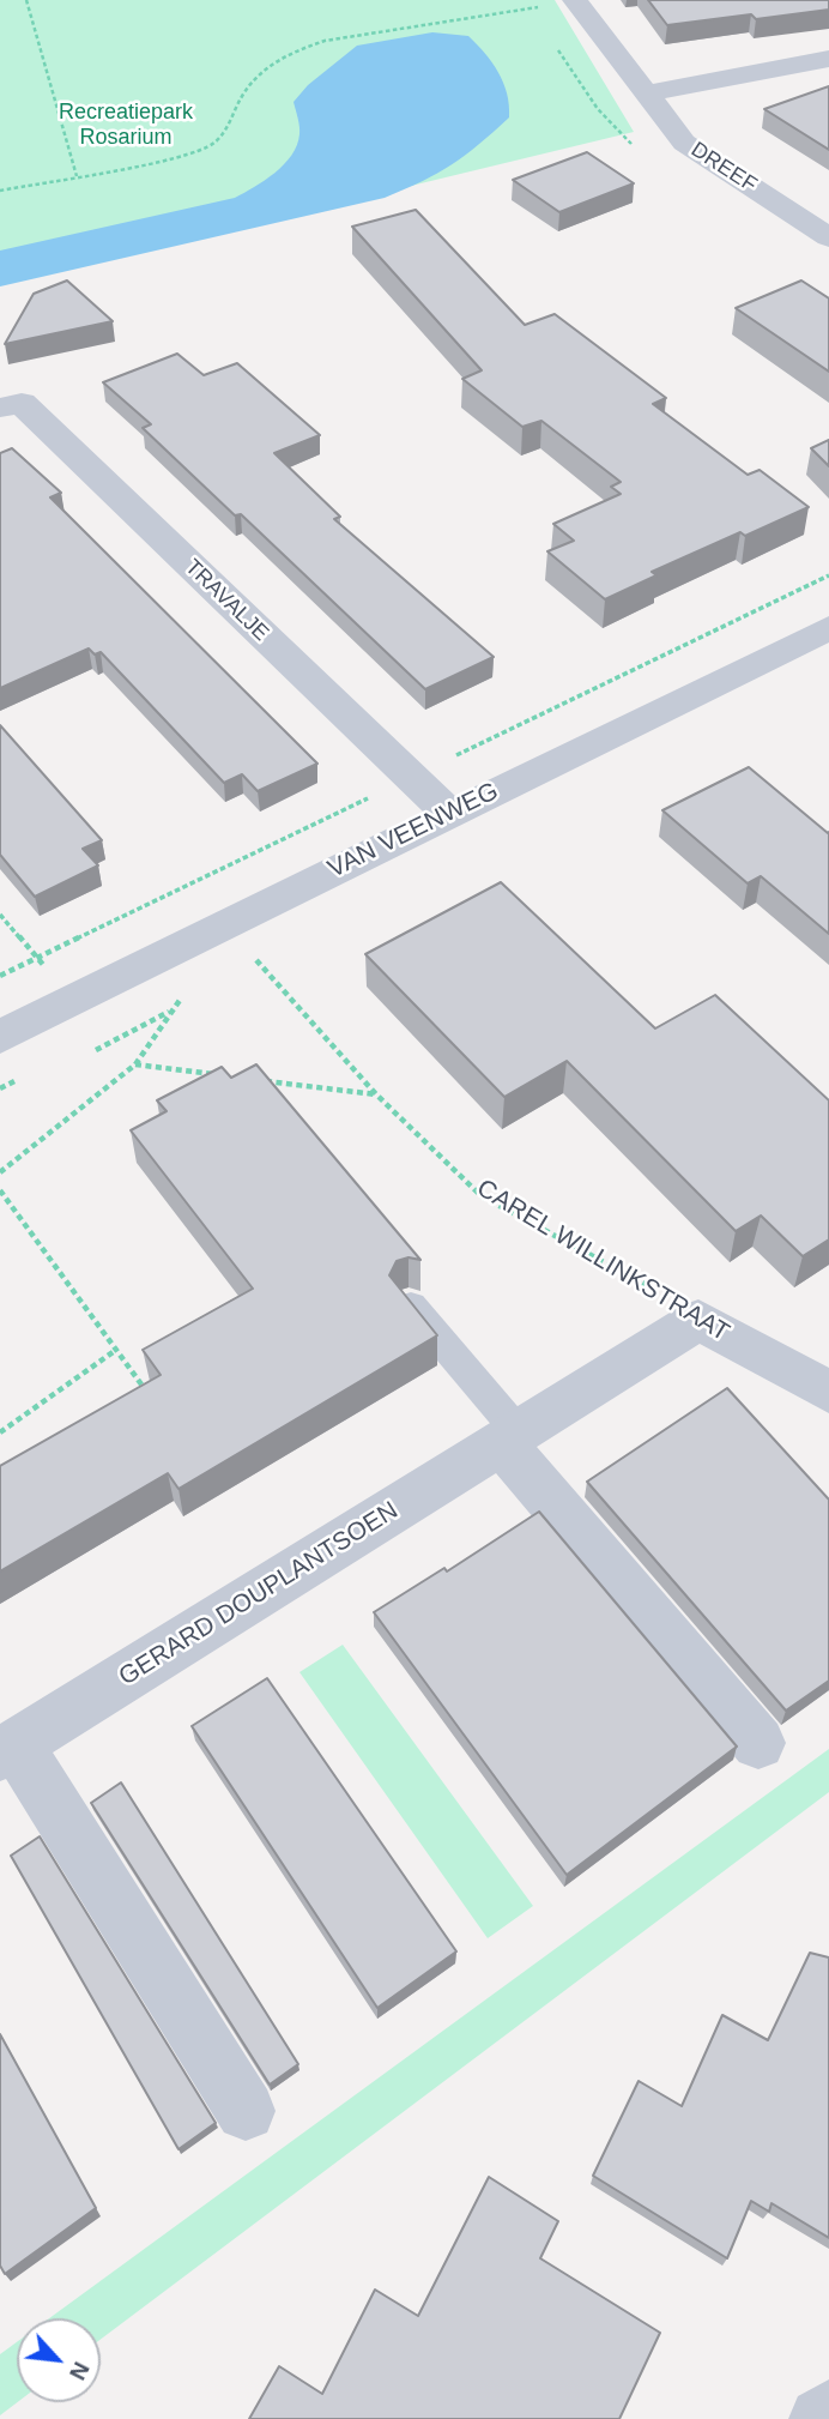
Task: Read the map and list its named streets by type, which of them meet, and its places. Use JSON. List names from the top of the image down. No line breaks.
{"streets":{"street":["DREEF","TRAVALJE","VAN VEENWEG","CAREL WILLINKSTRAAT","GERARD DOUPLANTSOEN"]},"crossings":[["TRAVALJE","VAN VEENWEG"],["CAREL WILLINKSTRAAT","GERARD DOUPLANTSOEN"]],"parks":["Recreatiepark Rosarium"],"north":"bottom right"}
